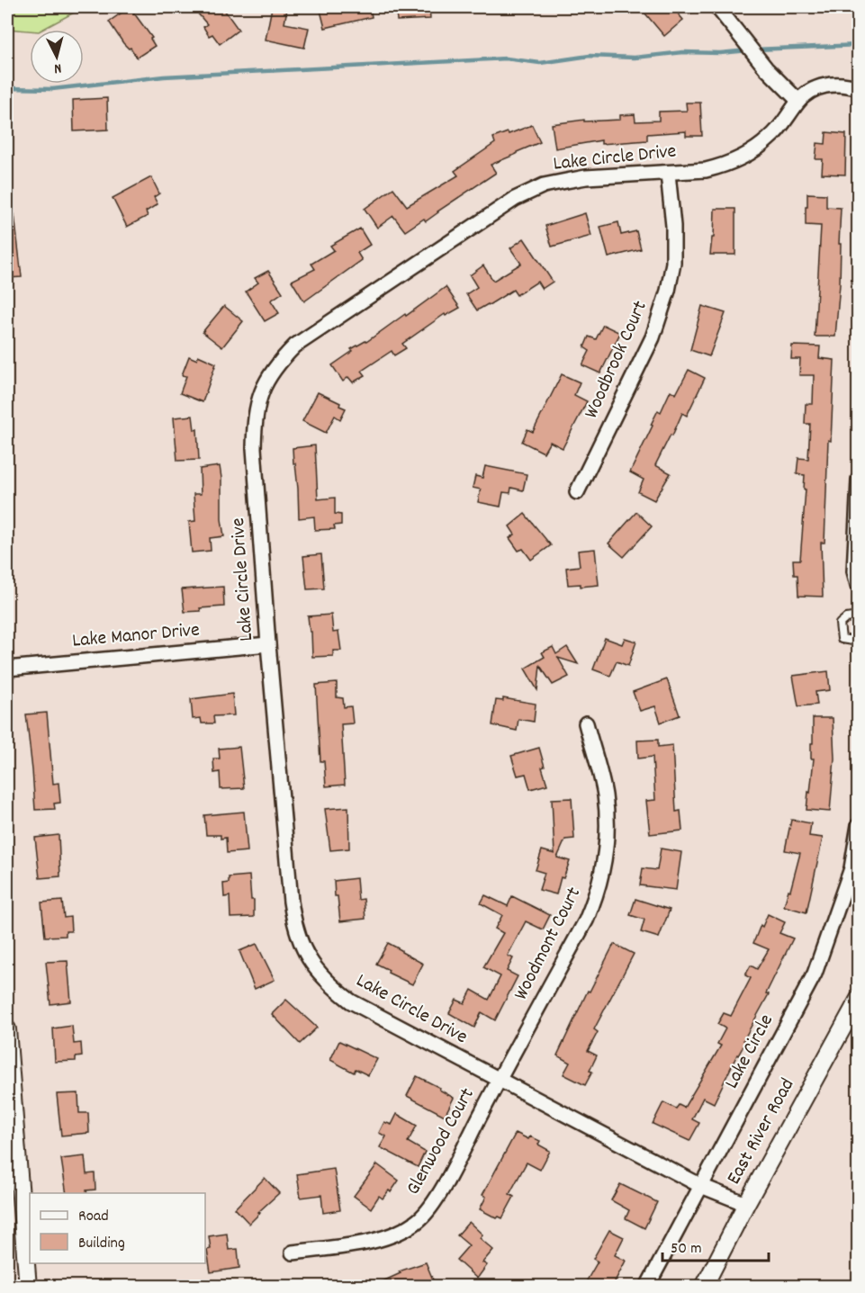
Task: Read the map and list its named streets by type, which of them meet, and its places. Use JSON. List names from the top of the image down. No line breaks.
{"streets":{"street":["Lake Circle Drive","Woodbrook Court","Lake Manor Drive","Woodmont Court","Lake Circle","East River Road","Glenwood Court"]},"crossings":[["Lake Circle Drive","Woodbrook Court"],["Lake Circle Drive","Lake Manor Drive"],["Lake Circle Drive","Woodmont Court"],["Lake Circle Drive","Lake Circle"],["Lake Circle Drive","East River Road"],["Lake Circle Drive","Glenwood Court"],["Woodmont Court","Glenwood Court"]],"legend":["Road","Building"],"scale_bar":"50 m","north":"bottom"}
